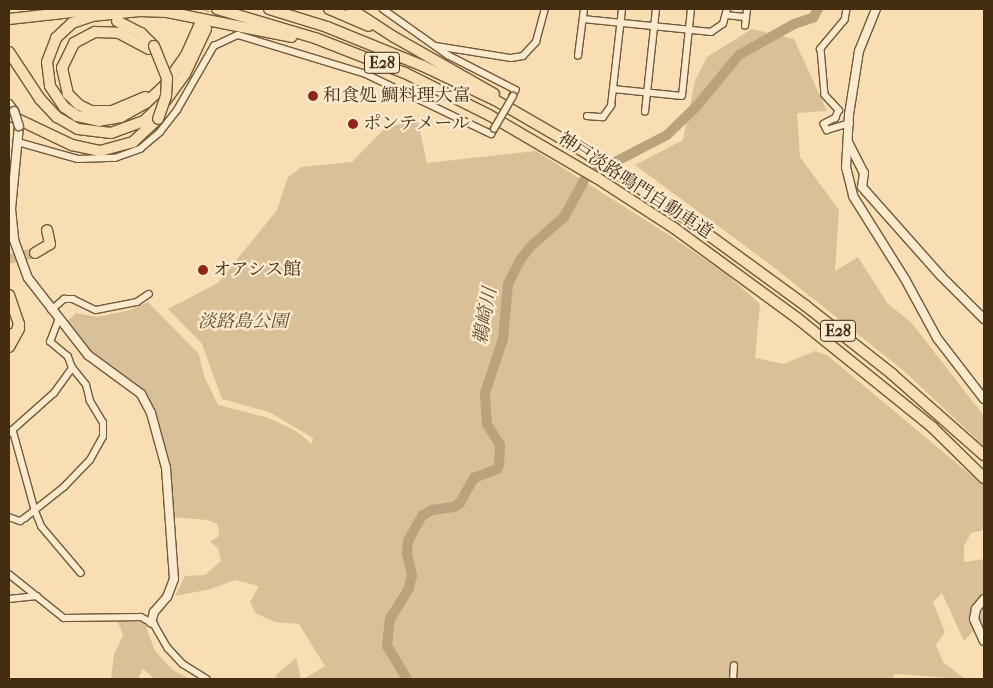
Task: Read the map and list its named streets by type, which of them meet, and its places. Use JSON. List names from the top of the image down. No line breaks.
{"streets":{"highway":["E28","神戸淡路鳴門自動車道"]},"water":["鵜崎川"],"parks":["淡路島公園"],"places":["和食処 鯛料理大富","ポンテメール","オアシス館"]}
